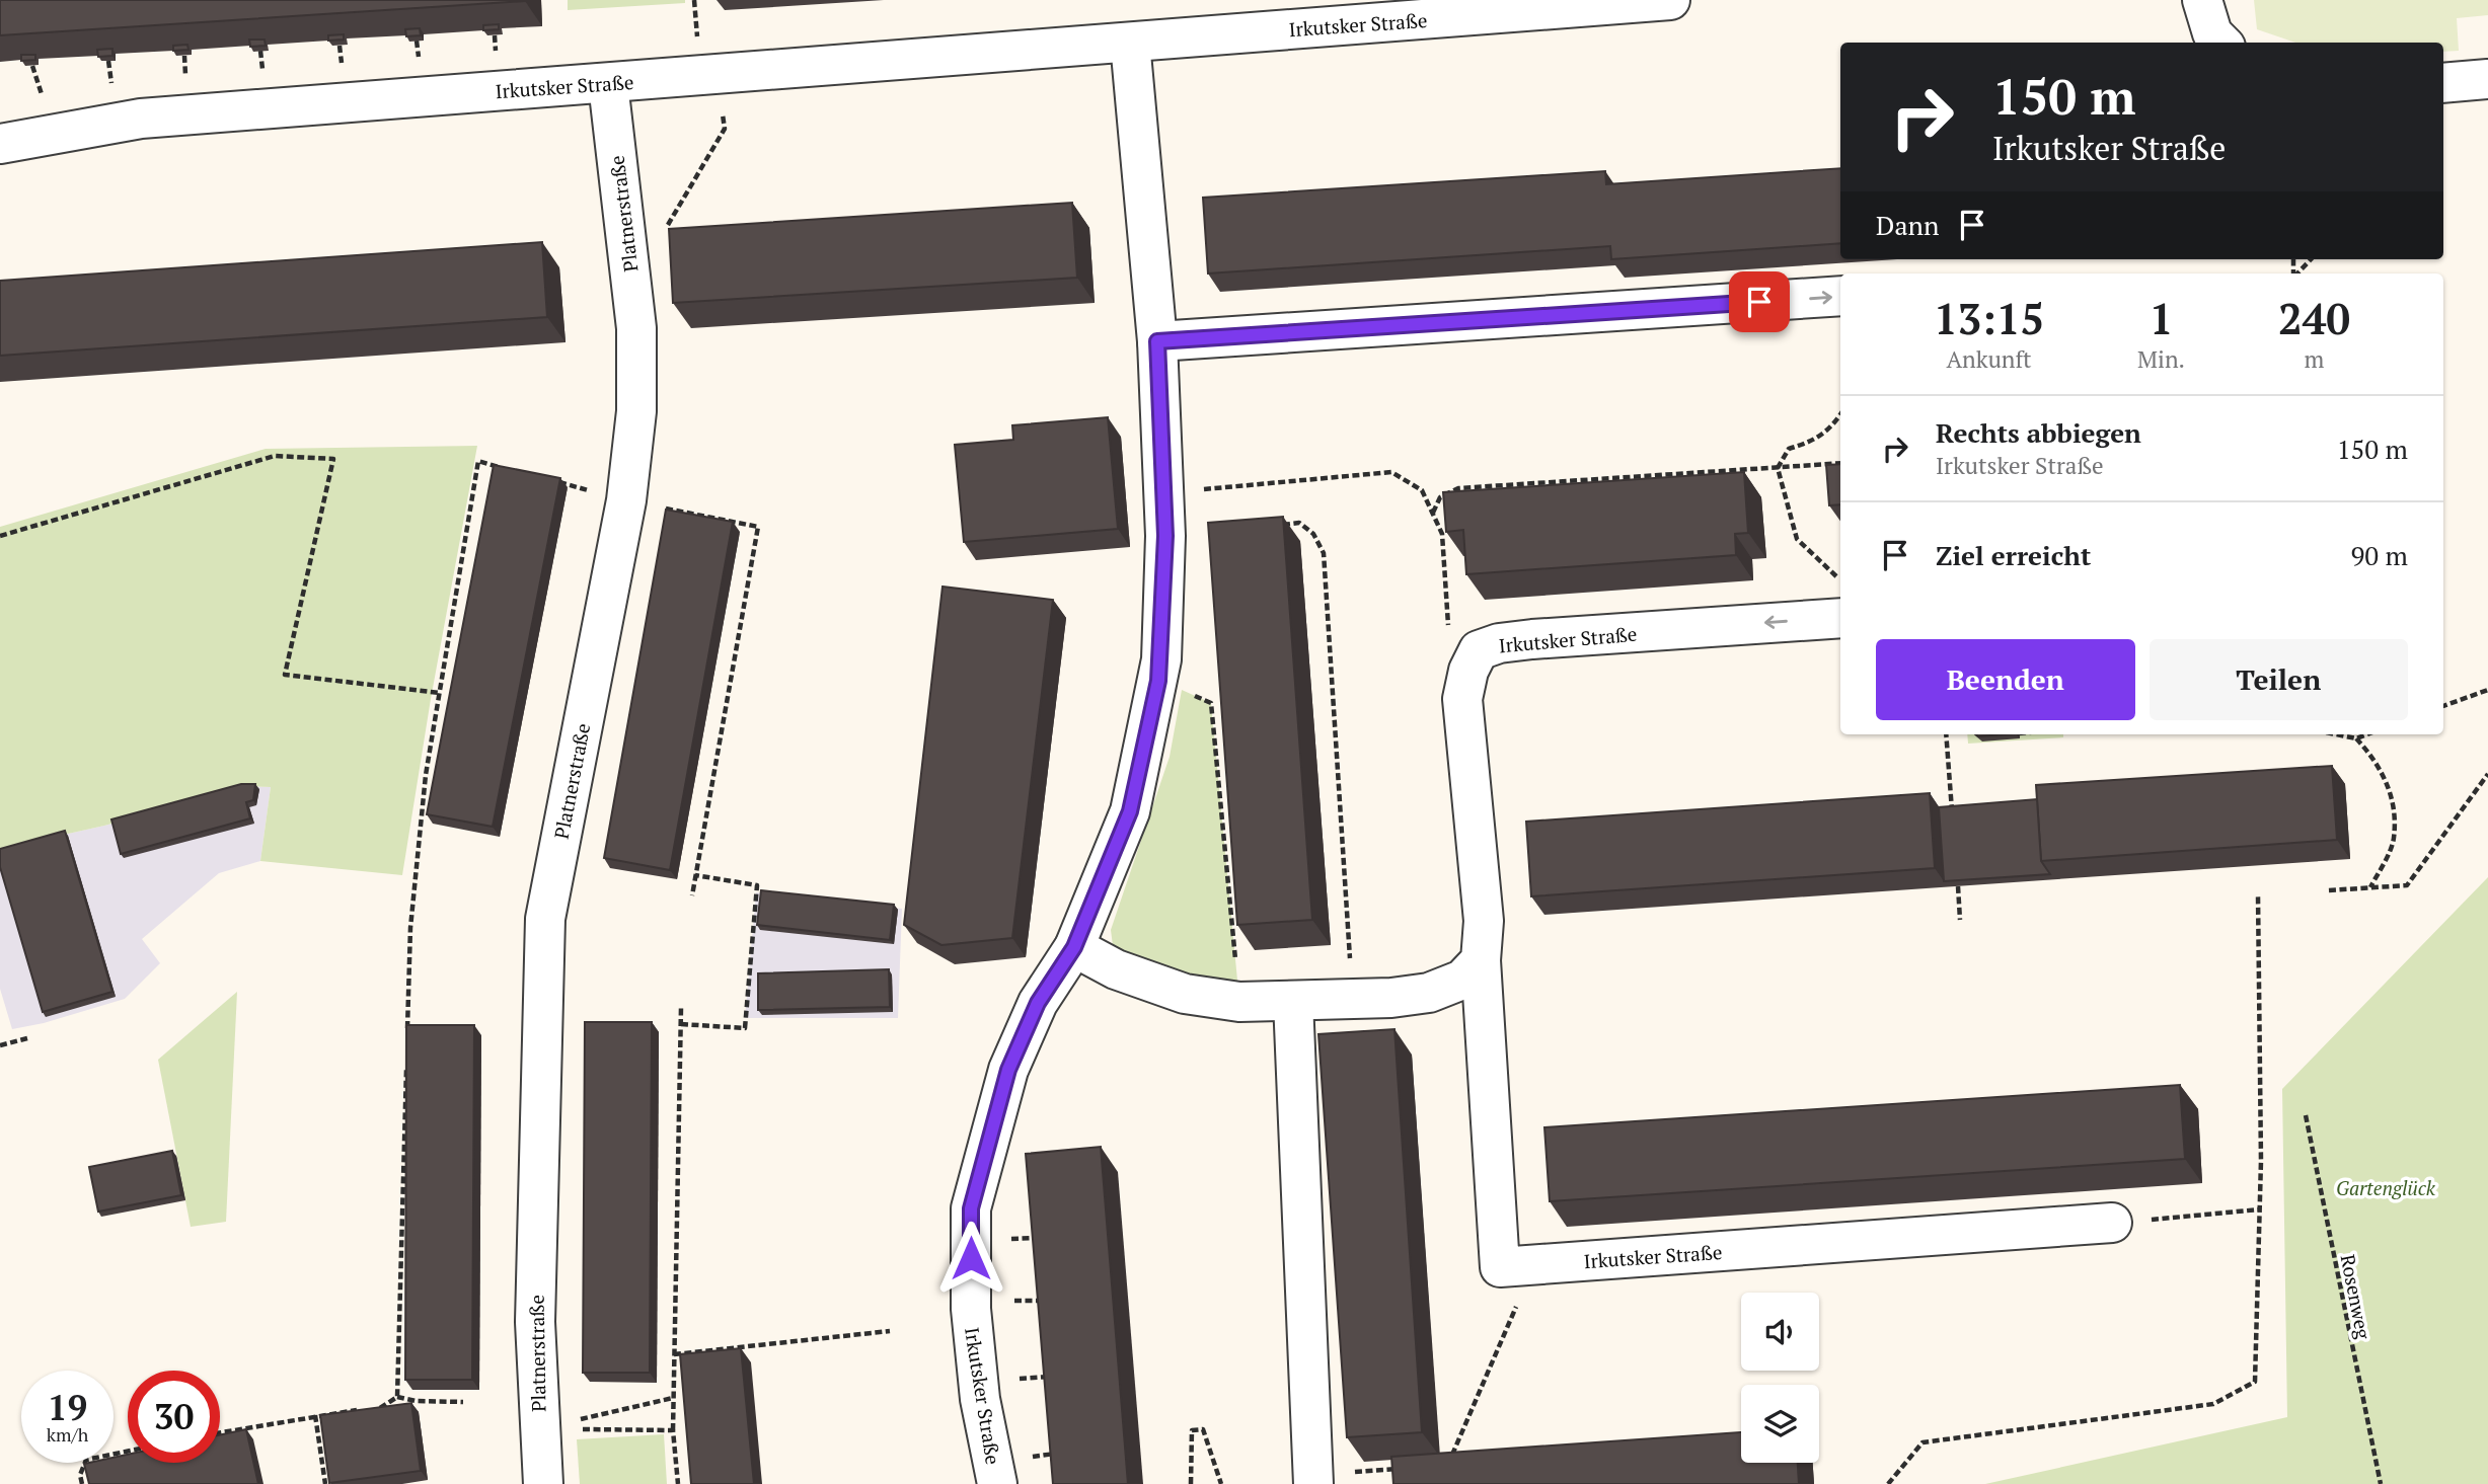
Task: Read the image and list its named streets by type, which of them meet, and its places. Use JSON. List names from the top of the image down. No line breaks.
{"streets":{"street":["Irkutsker Straße","Platnerstraße"],"path":["Rosenweg"]},"crossings":[["Irkutsker Straße","Platnerstraße"]],"parks":["Gartenglück"],"page":{"turn":["150 m","Irkutsker Straße"],"then":"Dann","eta":["13:15","Ankunft","1","Min.","240","m"],"list":[{"name":"Rechts abbiegen","note":"Irkutsker Straße","value":"150 m"},{"name":"Ziel erreicht","value":"90 m"}],"buttons":["Beenden","Teilen"],"speed":"19 km/h","limit":"30"}}
